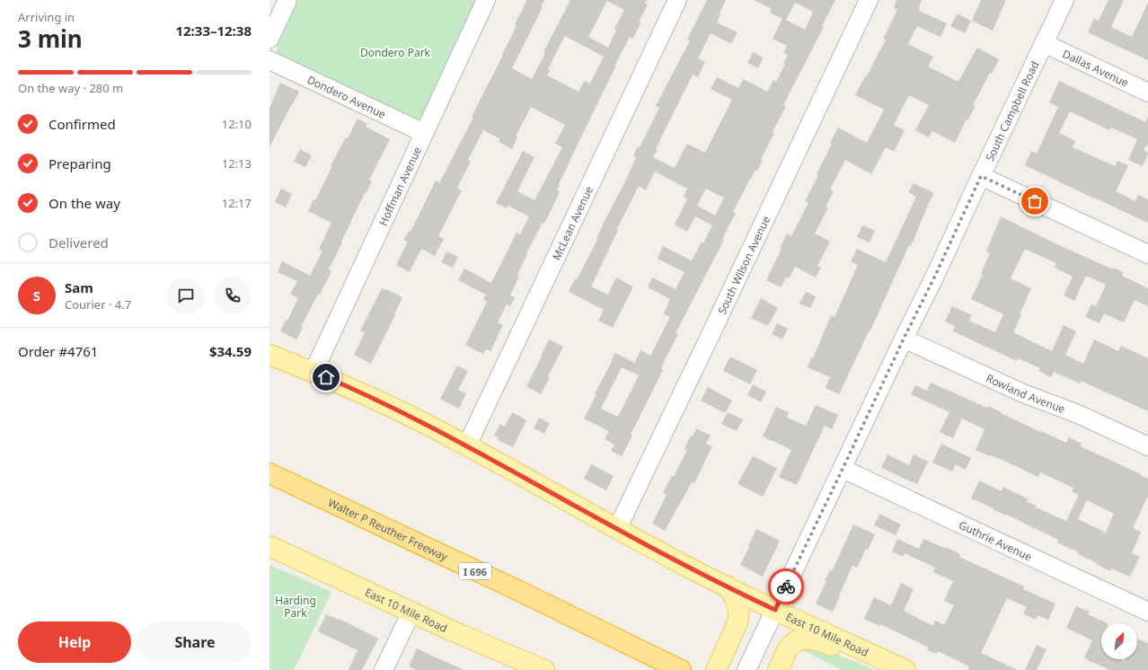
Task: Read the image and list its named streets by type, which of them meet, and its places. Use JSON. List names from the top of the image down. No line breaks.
{"streets":{"highway":["Walter P Reuther Freeway","I 696"],"main road":["East 10 Mile Road"],"street":["Dallas Avenue","Dondero Avenue","South Campbell Road","Hoffman Avenue","McLean Avenue","South Wilson Avenue","Rowland Avenue","Guthrie Avenue"]},"crossings":[["Dallas Avenue","South Campbell Road"],["Dondero Avenue","Hoffman Avenue"],["South Campbell Road","Rowland Avenue"],["South Campbell Road","Guthrie Avenue"],["South Campbell Road","East 10 Mile Road"],["Hoffman Avenue","East 10 Mile Road"],["McLean Avenue","East 10 Mile Road"],["South Wilson Avenue","East 10 Mile Road"]],"parks":["Dondero Park","Harding Park"],"north":"top right","page":{"heading":["3 min","Arriving in","12:33–12:38"],"panel":["Sam","Courier · 4.7","Order #4761","$34.59"],"bar":"On the way · 280 m","list":[["Confirmed","12:10"],["Preparing","12:13"],["On the way","12:17"],"Delivered"],"round":"S","buttons":["Help","Share"]}}
